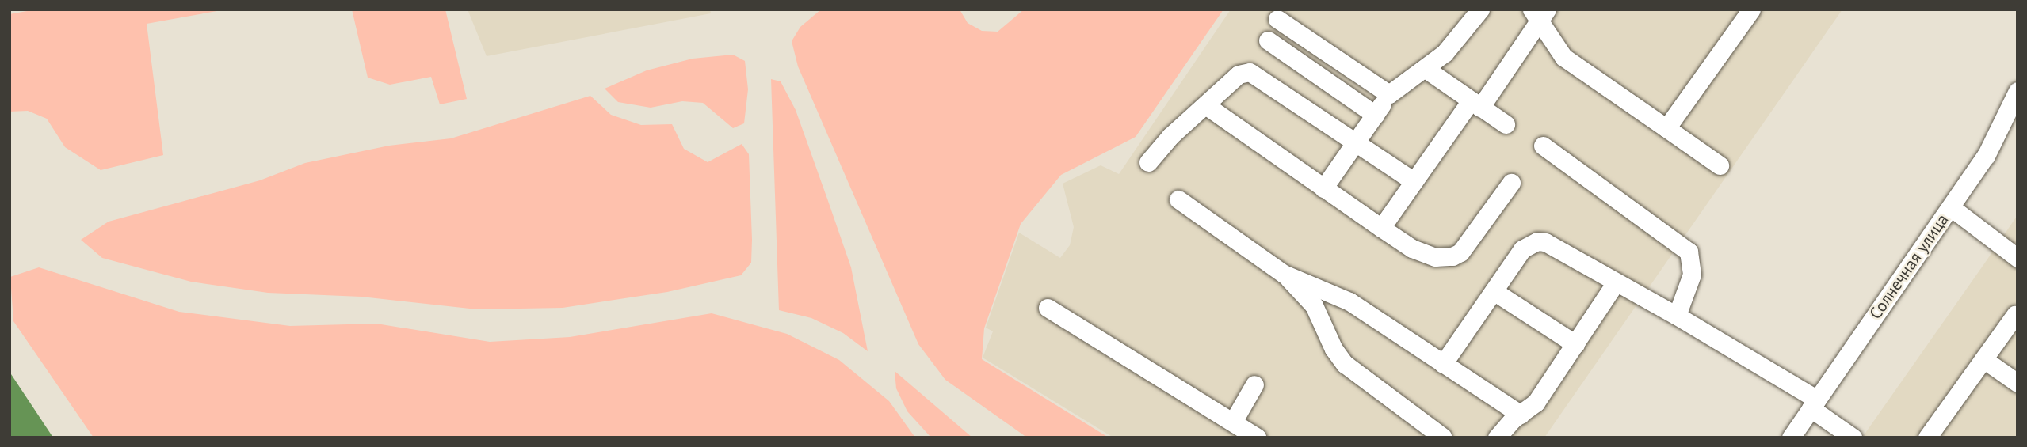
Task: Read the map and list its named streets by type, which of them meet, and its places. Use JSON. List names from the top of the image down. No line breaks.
{"streets":{"street":["Солнечная улица"]}}
